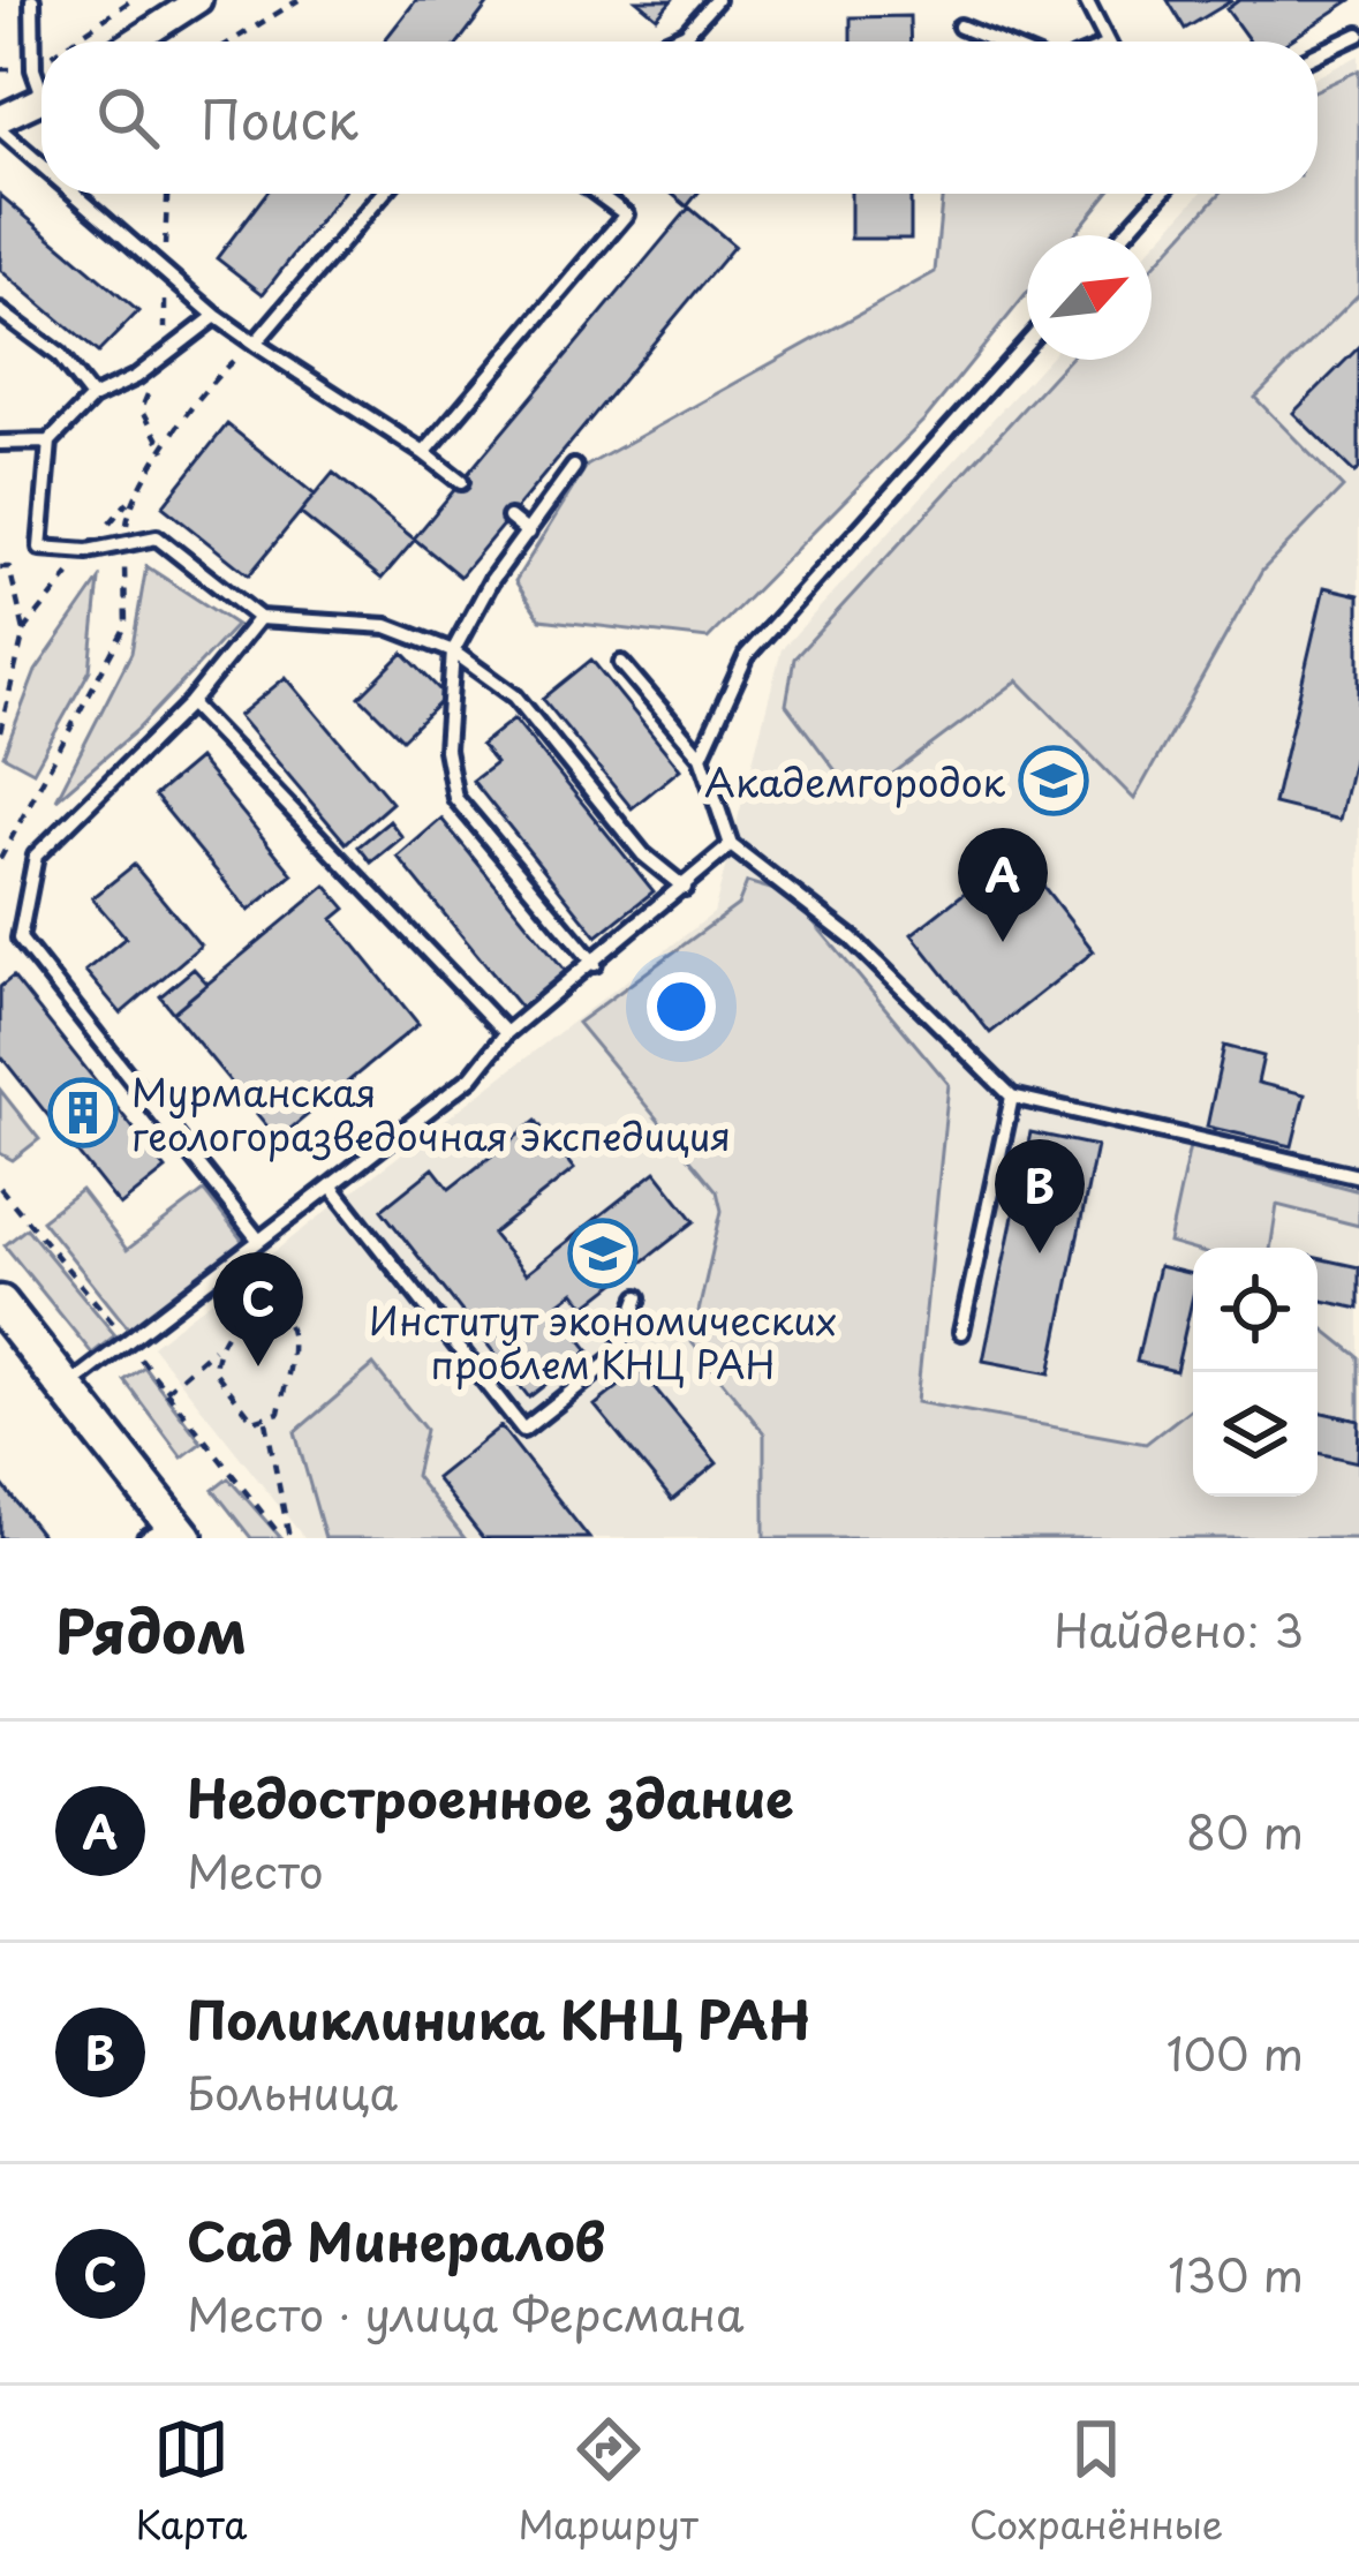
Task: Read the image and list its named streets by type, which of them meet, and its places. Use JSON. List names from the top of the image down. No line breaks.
{"places":{"school or university":["Академгородок","Институт экономических проблем КНЦ РАН"],"building":["Мурманская геологоразведочная экспедиция"]},"north":"top right","page":{"search":"Поиск","pins":["A","B","C"],"heading":["Рядом","Найдено: 3"],"list":[{"mark":"A","name":"Недостроенное здание","note":"Место","value":"80 m"},{"mark":"B","name":"Поликлиника КНЦ РАН","note":"Больница","value":"100 m"},{"mark":"C","name":"Сад Минералов","note":"Место · улица Ферсмана","value":"130 m"}],"nav":["Карта","Маршрут","Сохранённые"]}}
